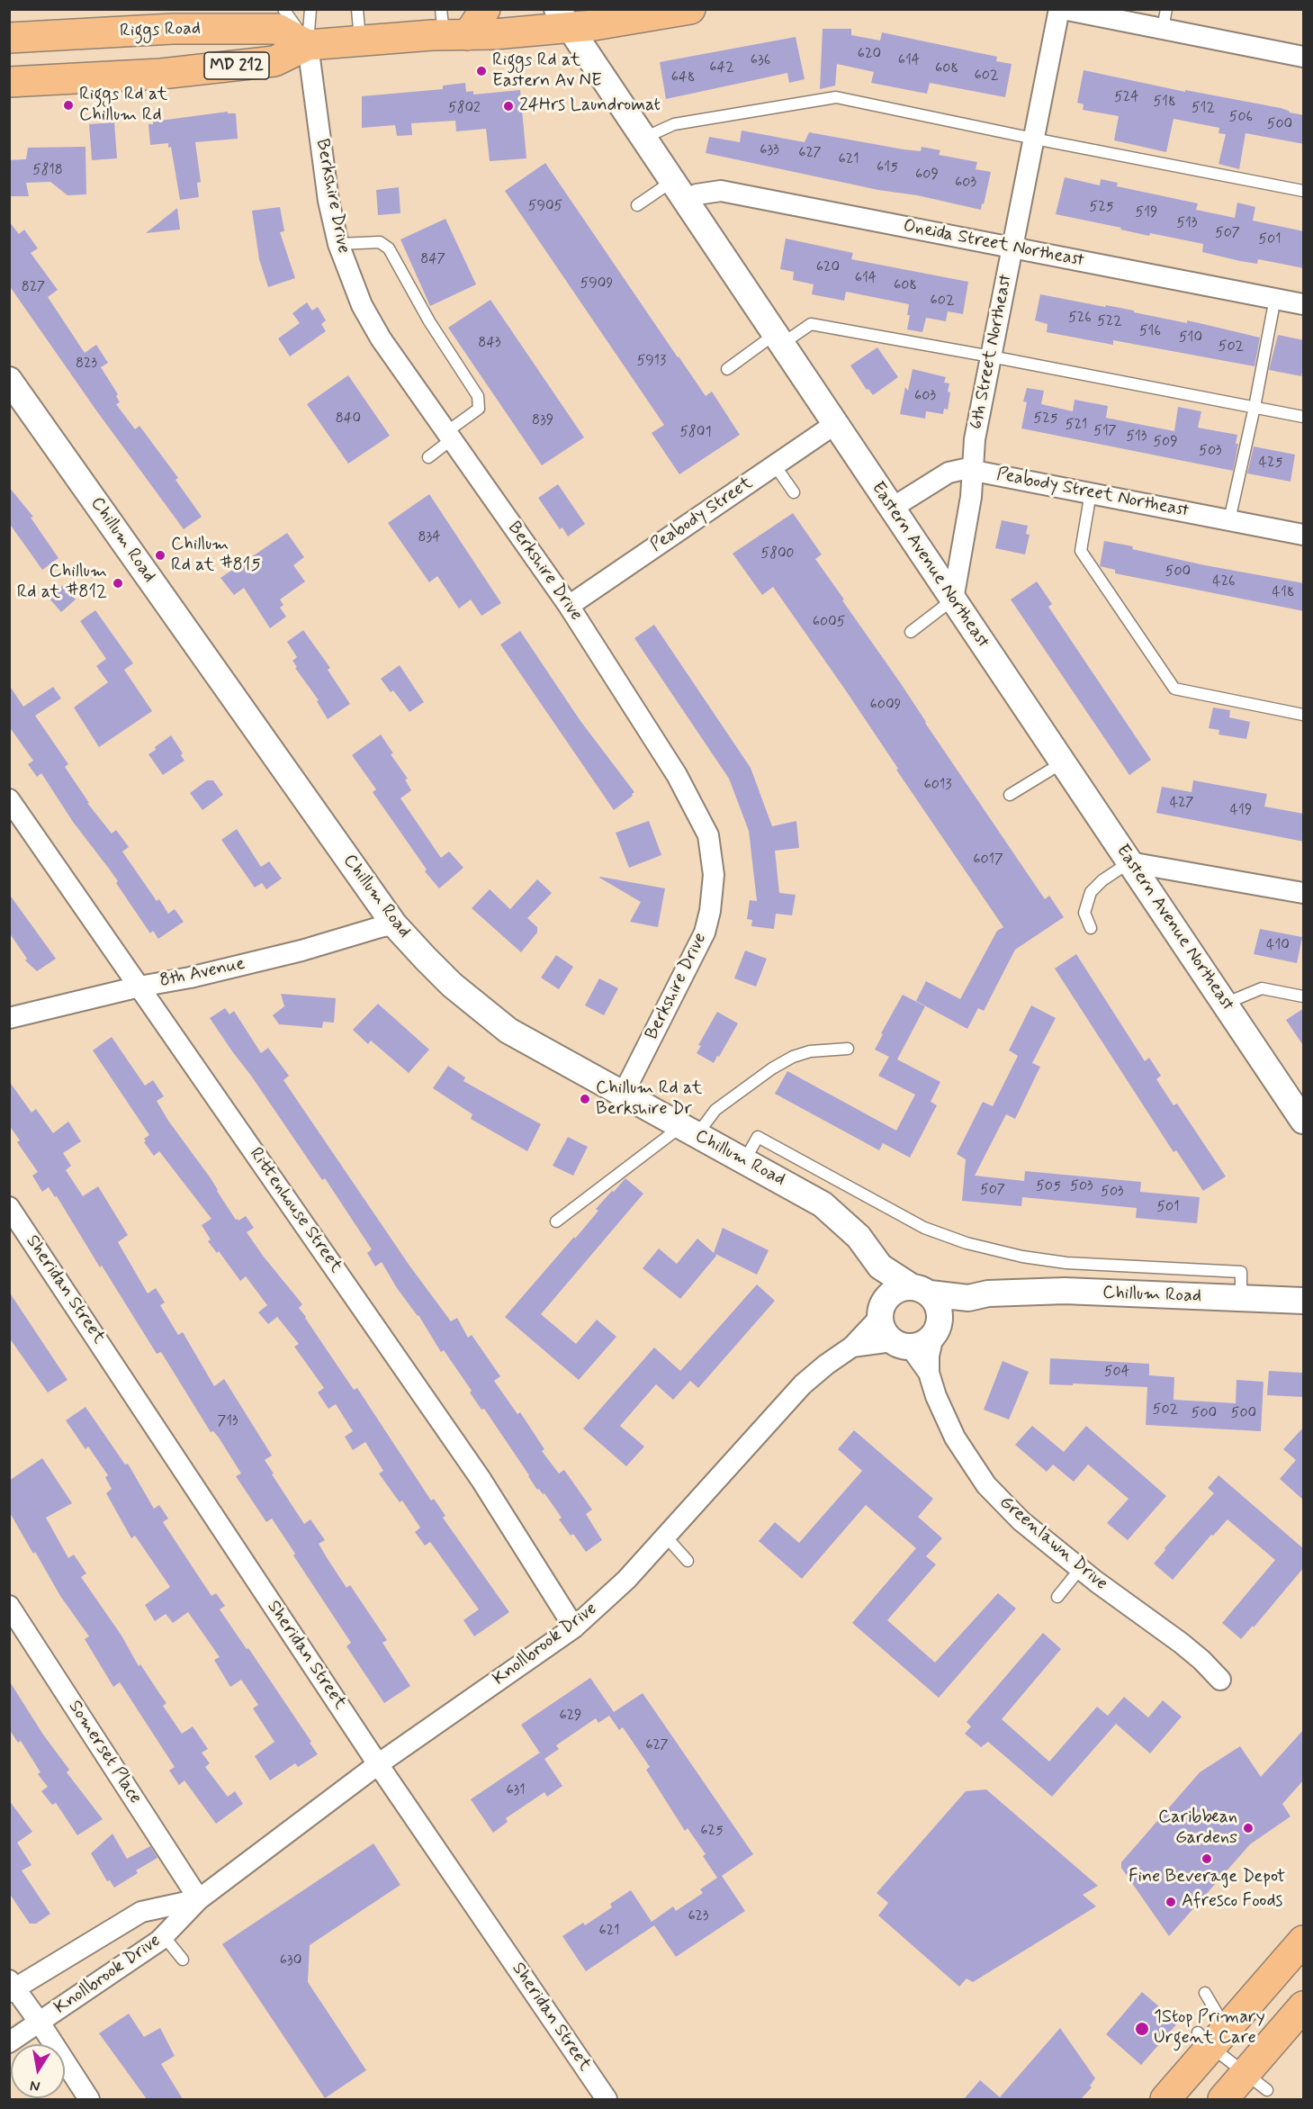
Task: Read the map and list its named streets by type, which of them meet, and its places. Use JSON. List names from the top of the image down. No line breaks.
{"streets":{"main road":["Riggs Road","MD 212"],"street":["Berkshire Drive","Oneida Street Northeast","6th Street Northeast","Peabody Street Northeast","Peabody Street","Chillum Road","Eastern Avenue Northeast","8th Avenue","Rittenhouse Street","Sheridan Street","Greenlawn Drive","Knollbrook Drive","Somerset Place"]},"crossings":[["Riggs Road","MD 212"],["Riggs Road","Berkshire Drive"],["MD 212","Berkshire Drive"],["MD 212","Eastern Avenue Northeast"],["Berkshire Drive","Peabody Street"],["Berkshire Drive","Chillum Road"],["Oneida Street Northeast","6th Street Northeast"],["Oneida Street Northeast","Eastern Avenue Northeast"],["6th Street Northeast","Peabody Street Northeast"],["6th Street Northeast","Eastern Avenue Northeast"],["Peabody Street Northeast","Eastern Avenue Northeast"],["Peabody Street","Eastern Avenue Northeast"],["Chillum Road","8th Avenue"],["Chillum Road","Greenlawn Drive"],["Chillum Road","Knollbrook Drive"],["8th Avenue","Rittenhouse Street"],["Rittenhouse Street","Knollbrook Drive"],["Sheridan Street","Knollbrook Drive"],["Greenlawn Drive","Knollbrook Drive"],["Knollbrook Drive","Somerset Place"]],"places":["Riggs Rd at Eastern Av NE","Riggs Rd at Chillum Rd","24Hrs Laundromat","Chillum Rd at #815","Chillum Rd at #812","Chillum Rd at Berkshire Dr","Caribbean Gardens","Fine Beverage Depot","Afresco Foods","1Stop Primary Urgent Care"],"house_numbers":["620","636","614","642","608","602","648","524","518","5802","512","506","500","633","627","621","615","5818","609","603","5905","525","519","513","507","501","847","620","614","5909","608","827","602","526","522","516","510","843","502","5913","823","603","840","525","839","521","517","5801","513","509","503","425","834","5800","500","426","418","6005","6009","6013","427","419","6017","410","505","503","507","503","501","504","502","500","500","713","629","627","631","625","623","621","630"],"north":"bottom"}
